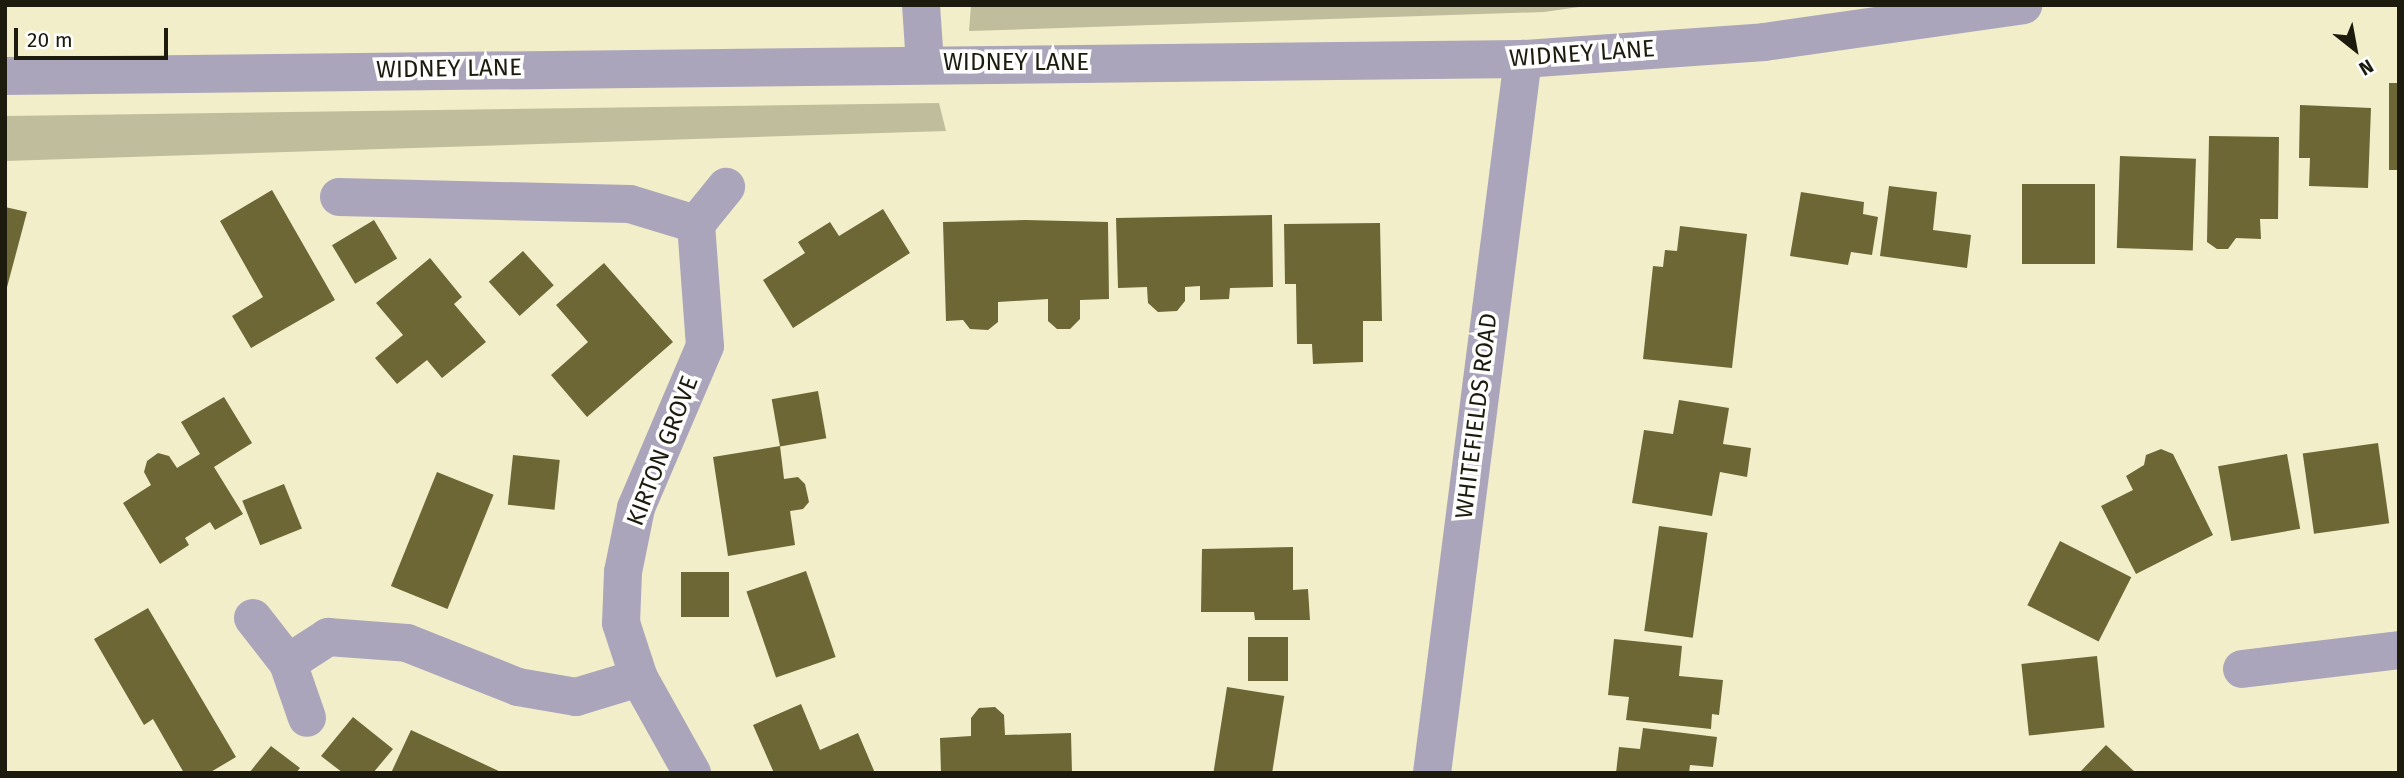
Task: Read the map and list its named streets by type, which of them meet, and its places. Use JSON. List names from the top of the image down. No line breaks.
{"streets":{"street":["WIDNEY LANE","WHITEFIELDS ROAD","KIRTON GROVE"]},"crossings":[["WIDNEY LANE","WHITEFIELDS ROAD"]],"scale_bar":"20 m","north":"bottom right"}
